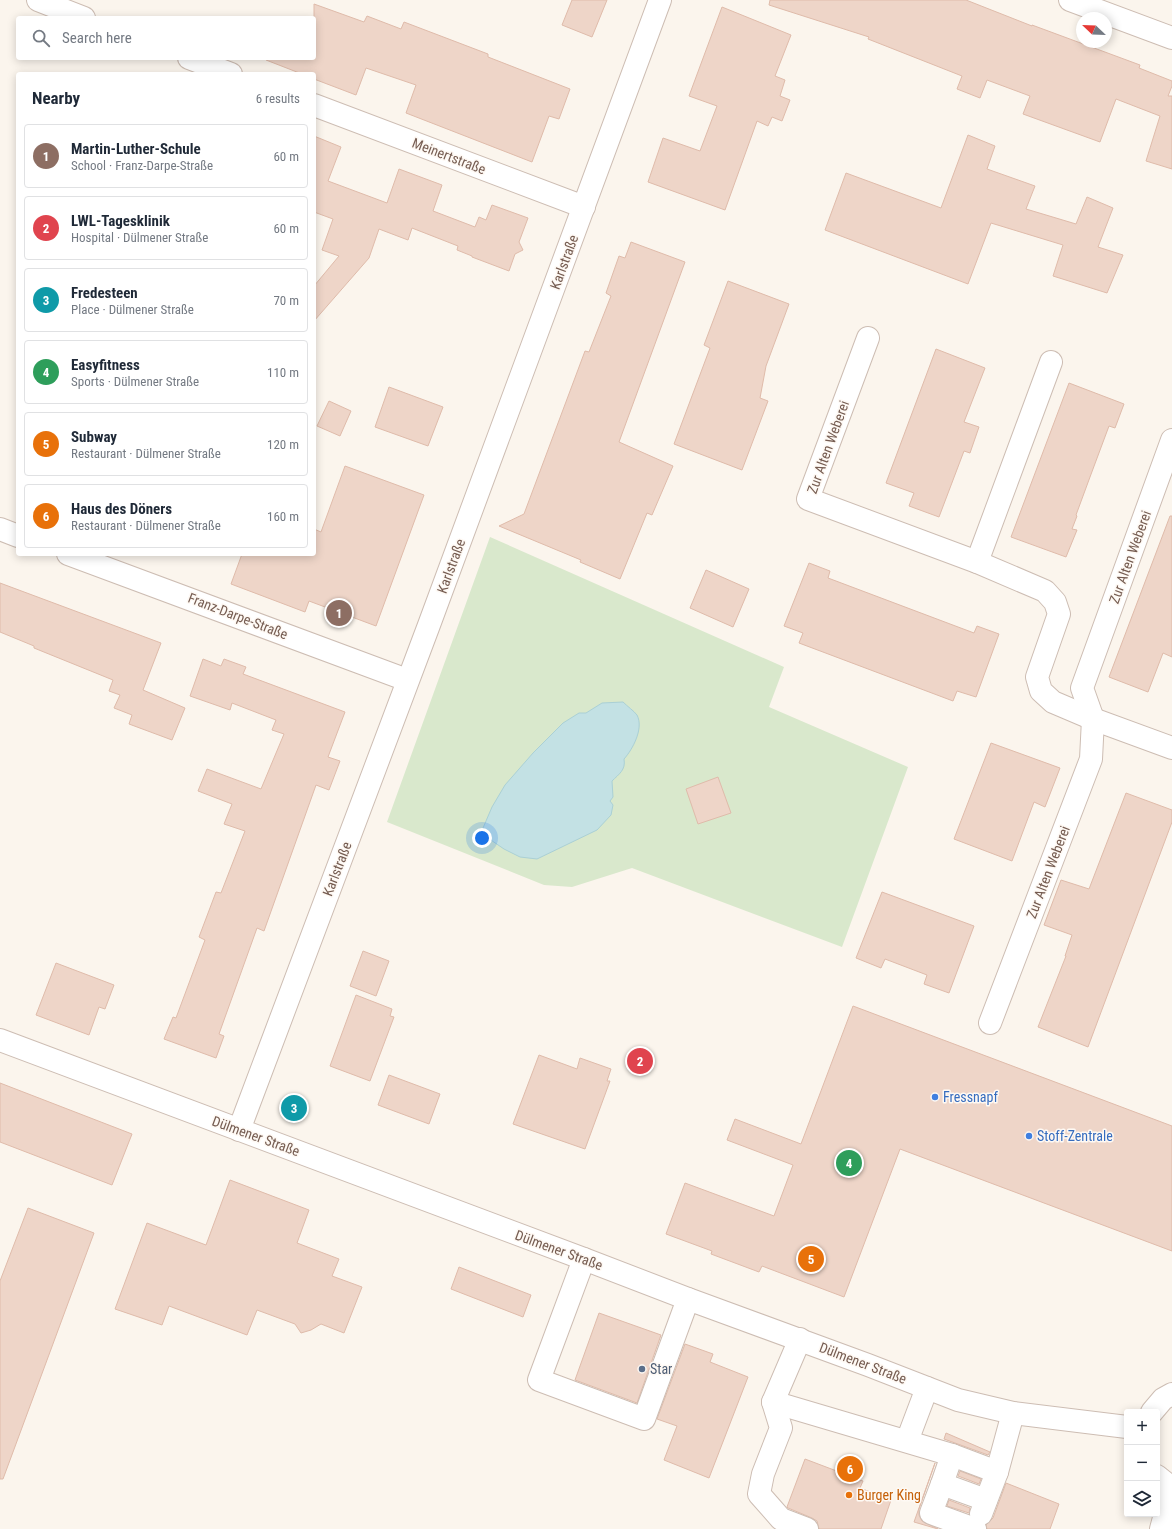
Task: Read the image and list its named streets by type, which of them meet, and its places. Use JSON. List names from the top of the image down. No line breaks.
{"streets":{"street":["Meinertstraße","Karlstraße","Zur Alten Weberei","Franz-Darpe-Straße","Dülmener Straße"]},"crossings":[["Meinertstraße","Karlstraße"],["Karlstraße","Franz-Darpe-Straße"],["Karlstraße","Dülmener Straße"]],"places":["Fressnapf","Stoff-Zentrale","Star","Burger King"],"north":"top left","page":{"search":"Search here","heading":["Nearby","6 results"],"list":[{"mark":"1","name":"Martin-Luther-Schule","note":"School · Franz-Darpe-Straße","value":"60 m"},{"mark":"2","name":"LWL-Tagesklinik","note":"Hospital · Dülmener Straße","value":"60 m"},{"mark":"3","name":"Fredesteen","note":"Place · Dülmener Straße","value":"70 m"},{"mark":"4","name":"Easyfitness","note":"Sports · Dülmener Straße","value":"110 m"},{"mark":"5","name":"Subway","note":"Restaurant · Dülmener Straße","value":"120 m"},{"mark":"6","name":"Haus des Döners","note":"Restaurant · Dülmener Straße","value":"160 m"}],"pins":["1","2","3","4","5","6"],"map_buttons":["+","−"]}}
